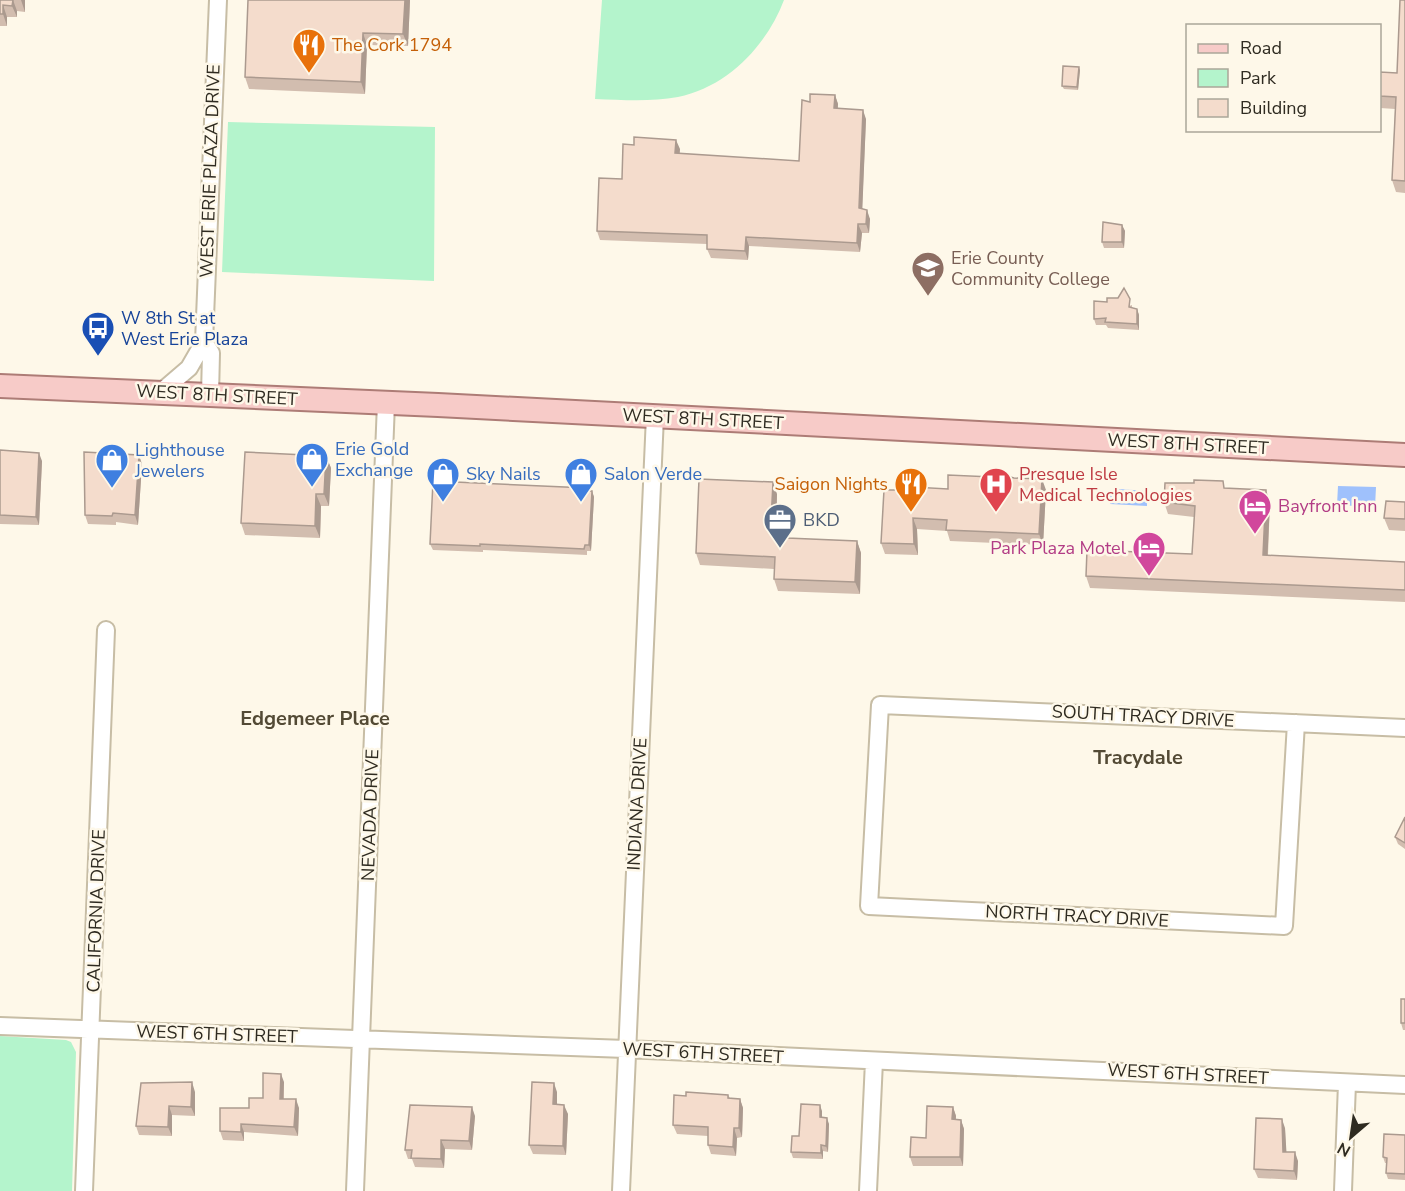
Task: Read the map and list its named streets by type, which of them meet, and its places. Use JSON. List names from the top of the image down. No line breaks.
{"streets":{"main road":["WEST 8TH STREET"],"street":["WEST ERIE PLAZA DRIVE","SOUTH TRACY DRIVE","INDIANA DRIVE","NEVADA DRIVE","CALIFORNIA DRIVE","NORTH TRACY DRIVE","WEST 6TH STREET"]},"crossings":[["WEST ERIE PLAZA DRIVE","WEST 8TH STREET"],["WEST 8TH STREET","INDIANA DRIVE"],["WEST 8TH STREET","NEVADA DRIVE"],["SOUTH TRACY DRIVE","NORTH TRACY DRIVE"],["INDIANA DRIVE","WEST 6TH STREET"],["NEVADA DRIVE","WEST 6TH STREET"],["CALIFORNIA DRIVE","WEST 6TH STREET"]],"districts":["Edgemeer Place","Tracydale"],"places":{"restaurant":["The Cork 1794","Saigon Nights"],"school or university":["Erie County Community College"],"bus stop":["W 8th St at West Erie Plaza"],"shop":["Erie Gold Exchange","Lighthouse Jewelers","Sky Nails","Salon Verde"],"hospital":["Presque Isle Medical Technologies"],"hotel":["Bayfront Inn","Park Plaza Motel"],"office":["BKD"]},"legend":["Road","Park","Building"],"north":"bottom left"}
